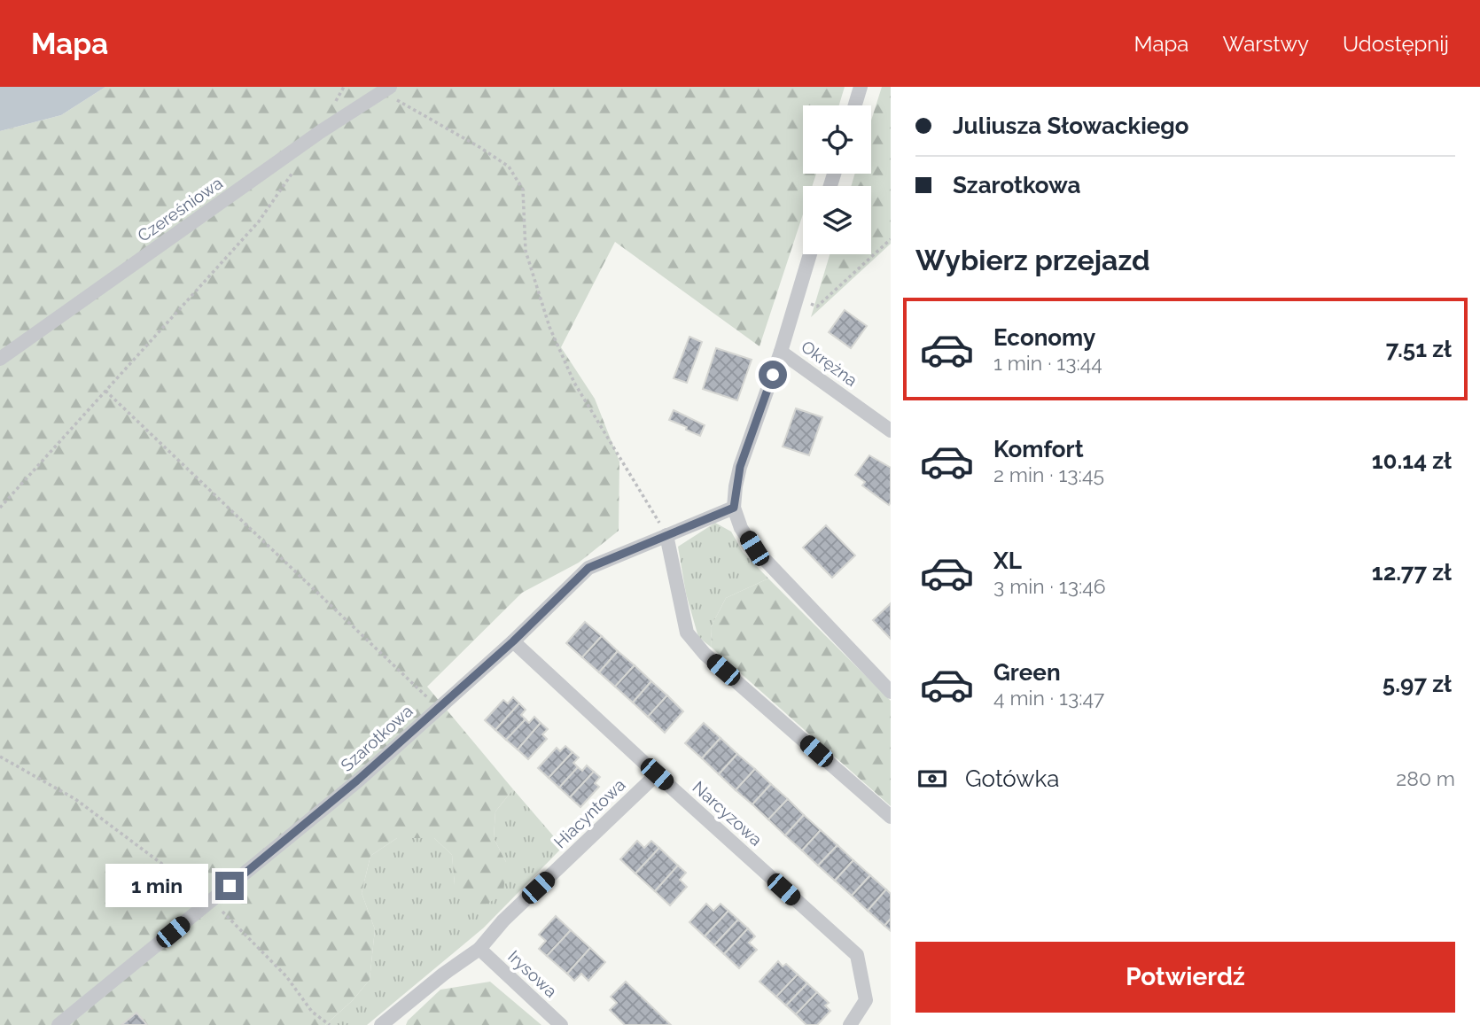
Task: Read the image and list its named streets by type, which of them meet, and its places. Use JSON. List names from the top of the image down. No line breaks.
{"streets":{"street":["Czereśniowa","Okrężna","Szarotkowa","Hiacyntowa","Narcyzowa","Irysowa"]},"crossings":[["Szarotkowa","Narcyzowa"],["Hiacyntowa","Narcyzowa"],["Hiacyntowa","Irysowa"]],"page":{"header":"Mapa","nav":["Mapa","Warstwy","Udostępnij"],"banner":["Juliusza Słowackiego","Szarotkowa"],"heading":"Wybierz przejazd","list":[{"name":"Economy","note":"1 min · 13:44","value":"7.51 zł"},{"name":"Komfort","note":"2 min · 13:45","value":"10.14 zł"},{"name":"XL","note":"3 min · 13:46","value":"12.77 zł"},{"name":"Green","note":"4 min · 13:47","value":"5.97 zł"}],"pay":["Gotówka","280 m"],"bubble":"1 min","buttons":"Potwierdź"}}
